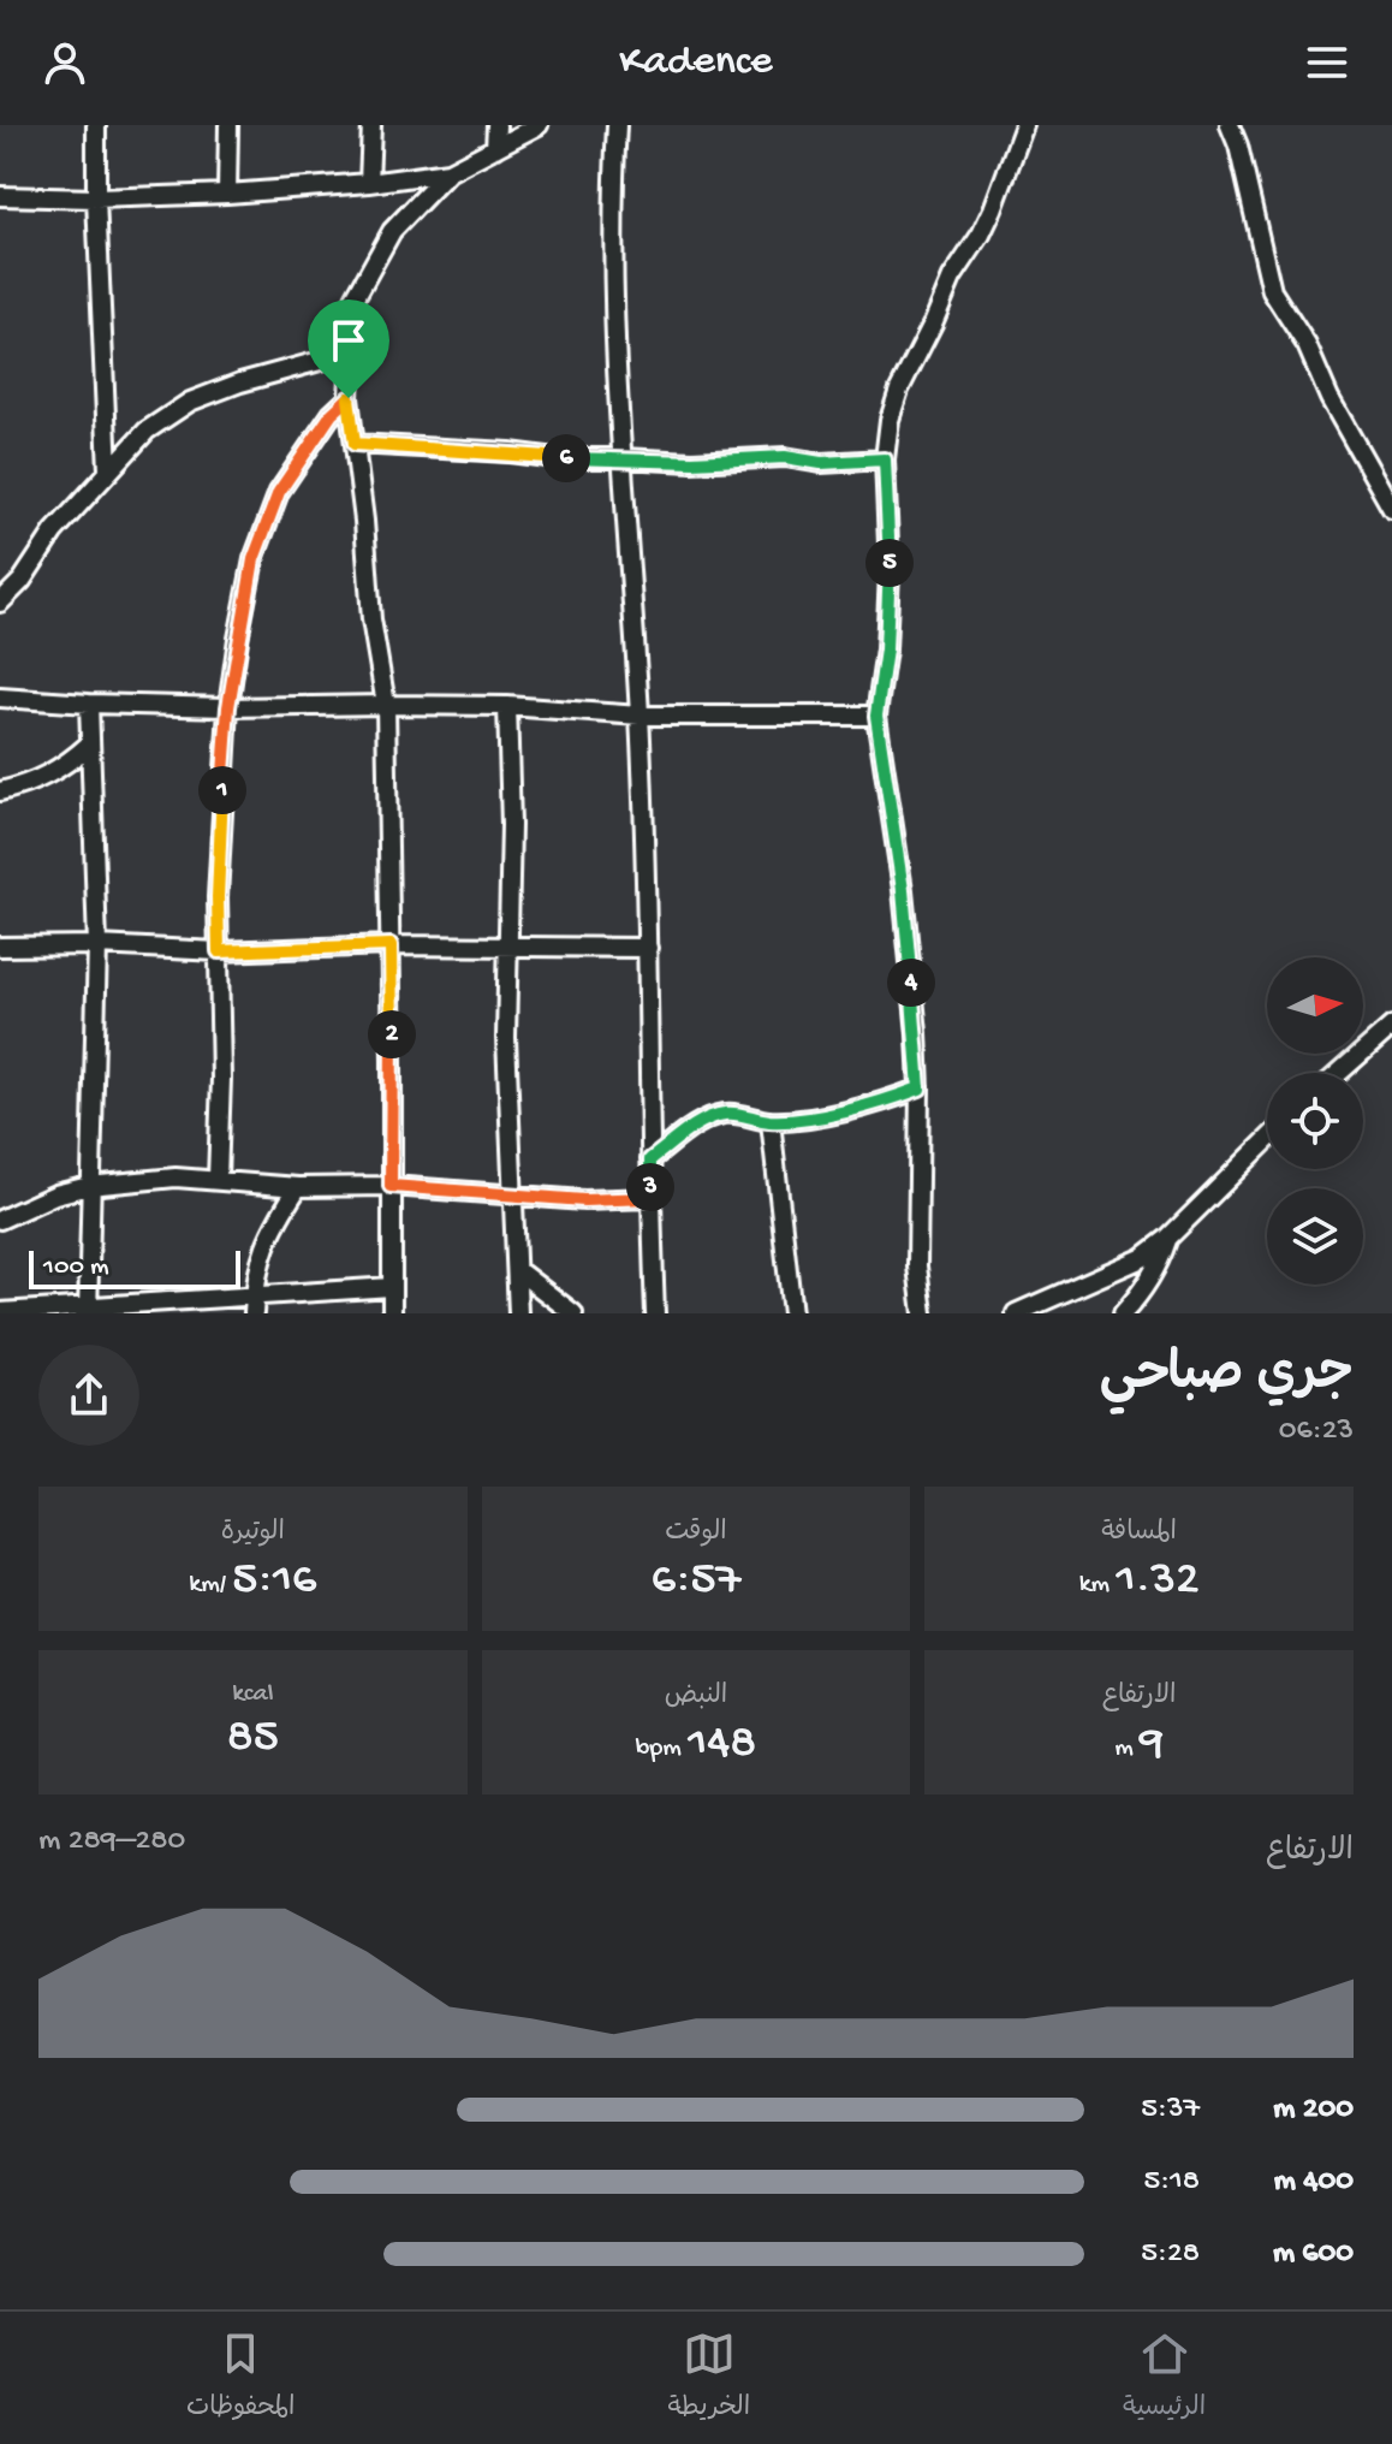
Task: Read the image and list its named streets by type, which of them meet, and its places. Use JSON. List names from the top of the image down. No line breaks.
{"scale_bar":"100 m","north":"right","page":{"header":"Kadence","pins":["6","5","1","4","2","3"],"scale":"100 m","heading":["جري صباحي","06:23"],"stats":[["المسافة","1.32 km"],["الوقت","6:57"],["الوتيرة","5:16 /km"],["الارتفاع","9 m"],["النبض","148 bpm"],["kcal","85"]],"chart":["الارتفاع","280–289 m"],"list":[{"name":"200 m","note":"5:37"},{"name":"400 m","note":"5:18"},{"name":"600 m","note":"5:28"}],"tabs":["الرئيسية","الخريطة","المحفوظات"]}}
